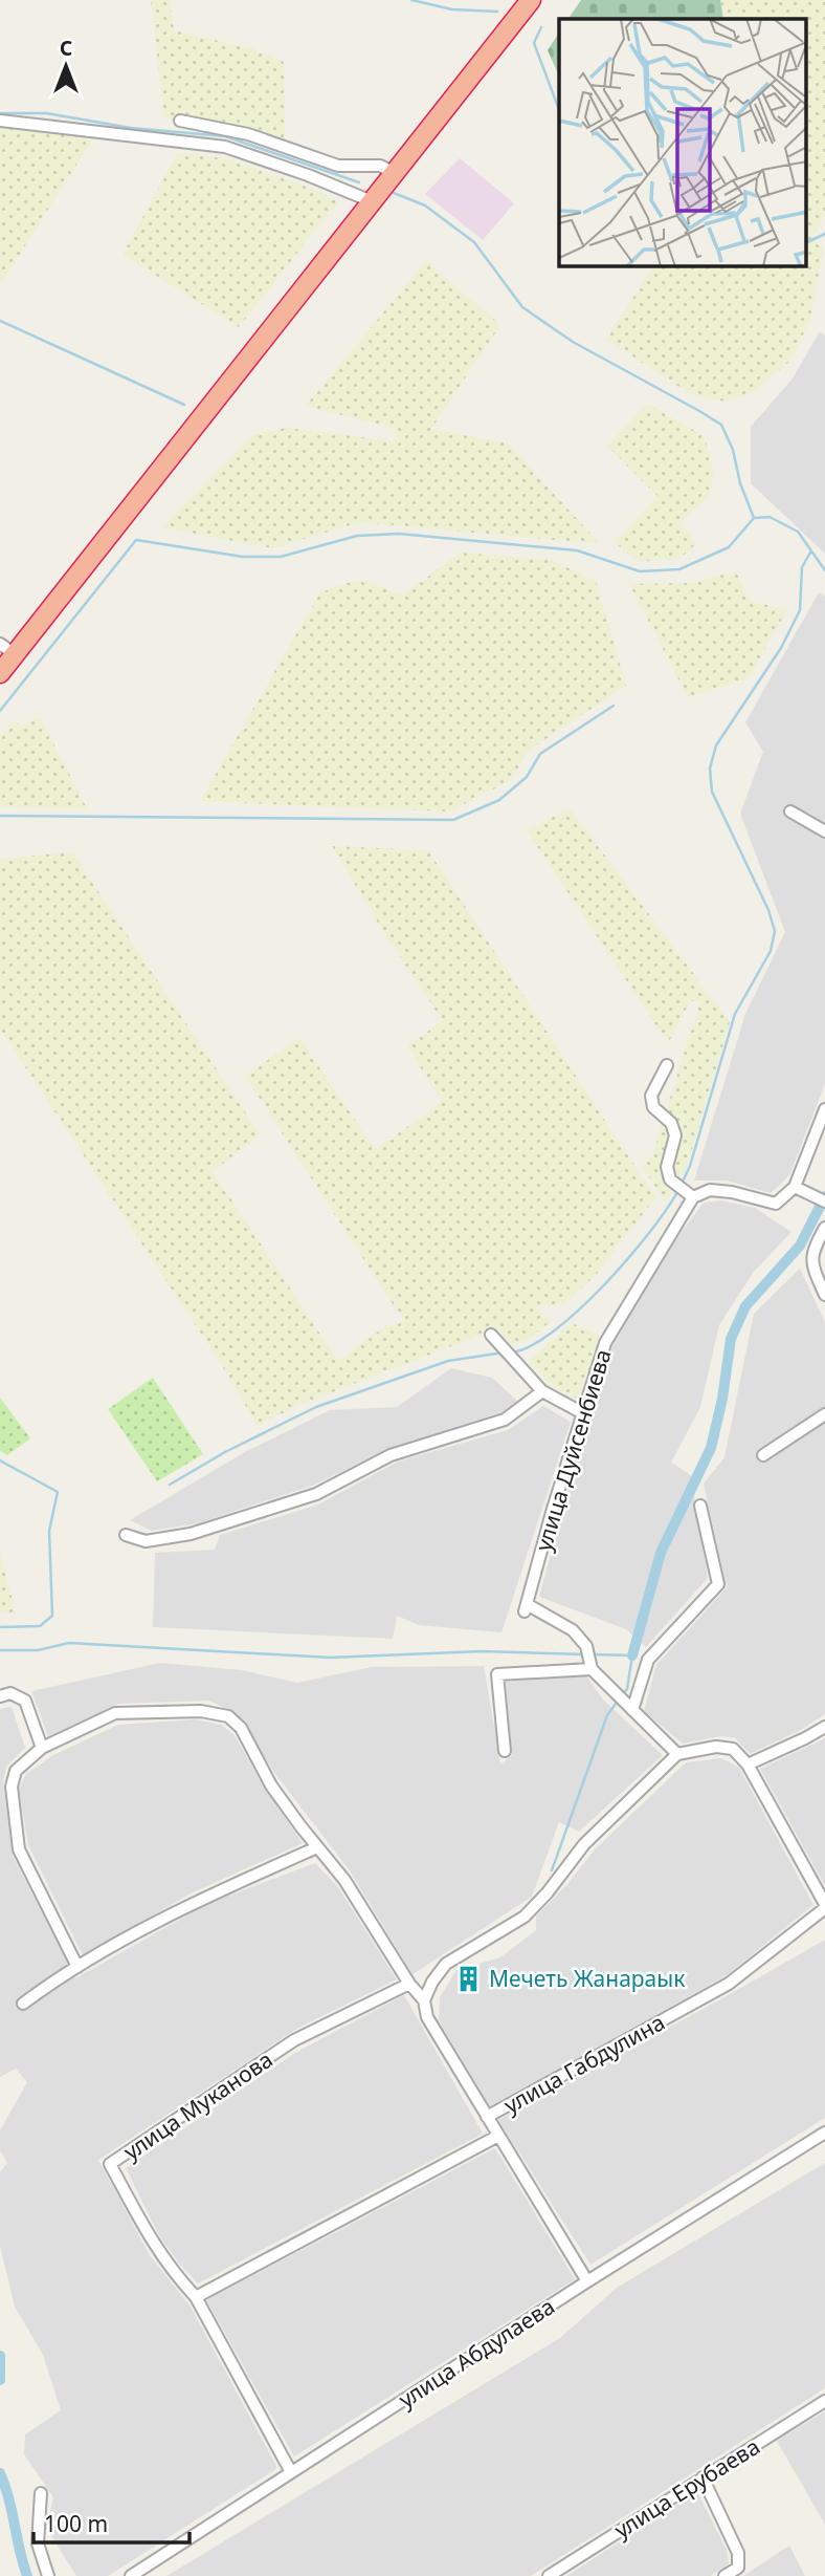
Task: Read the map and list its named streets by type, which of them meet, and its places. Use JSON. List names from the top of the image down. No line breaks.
{"streets":{"street":["улица Дуйсенбиева","улица Габдулина","улица Муканова","улица Абдулаева","улица Ерубаева"]},"crossings":[["улица Габдулина","улица Муканова"],["улица Муканова","улица Абдулаева"]],"places":{"building":["Мечеть Жанараык"]},"scale_bar":"100 m","north":"top"}
